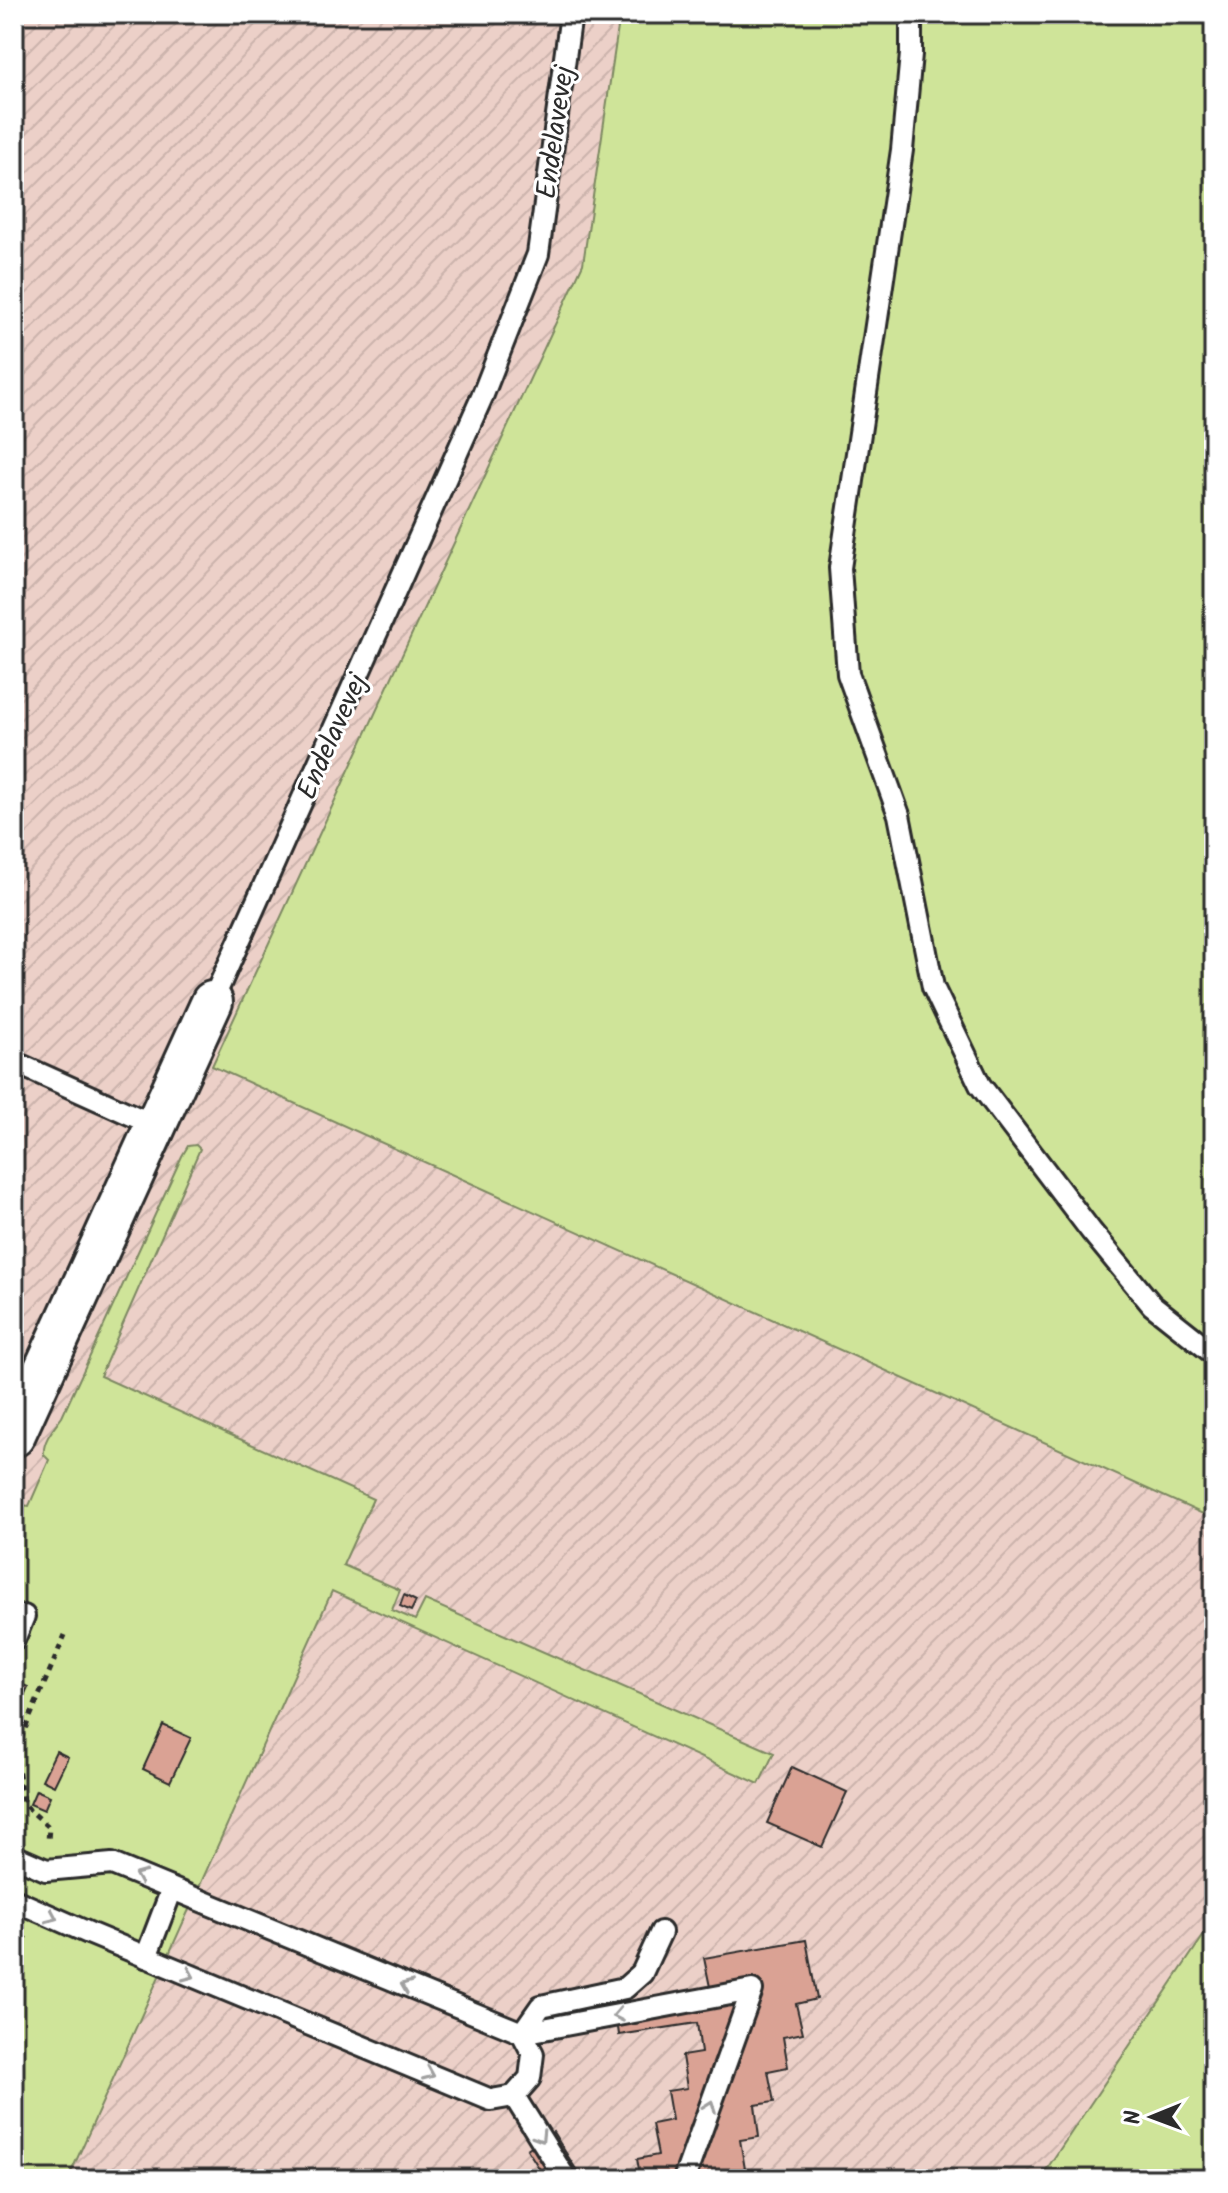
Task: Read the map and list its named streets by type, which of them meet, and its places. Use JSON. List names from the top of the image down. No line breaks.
{"streets":{"street":["Endelavevej"]},"north":"left"}
